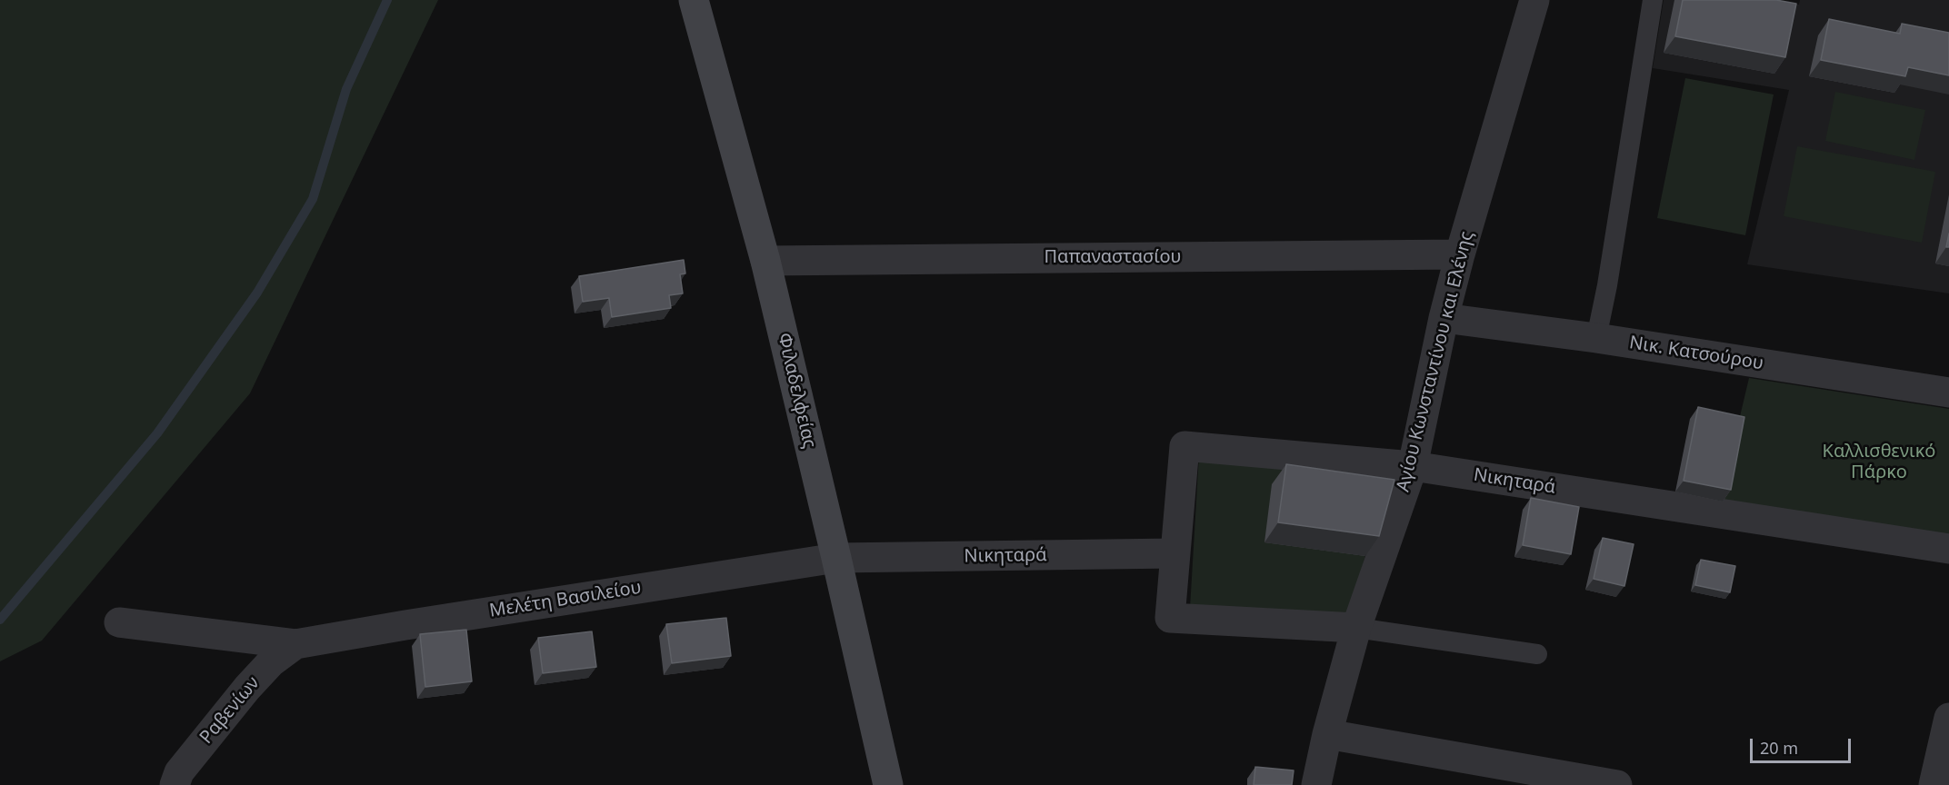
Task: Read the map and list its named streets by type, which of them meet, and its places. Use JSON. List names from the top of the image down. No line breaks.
{"streets":{"main road":["Φιλαδελφείας"],"street":["Παπαναστασίου","Νικ. Κατσούρου","Αγίου Κωνσταντίνου και Ελένης","Νικηταρά","Μελέτη Βασιλείου","Ραβενίων"]},"crossings":[["Παπαναστασίου","Αγίου Κωνσταντίνου και Ελένης"],["Παπαναστασίου","Φιλαδελφείας"],["Νικ. Κατσούρου","Αγίου Κωνσταντίνου και Ελένης"],["Αγίου Κωνσταντίνου και Ελένης","Νικηταρά"],["Φιλαδελφείας","Νικηταρά"],["Φιλαδελφείας","Μελέτη Βασιλείου"],["Νικηταρά","Μελέτη Βασιλείου"],["Μελέτη Βασιλείου","Ραβενίων"]],"parks":["Καλλισθενικό Πάρκο"],"scale_bar":"20 m"}
